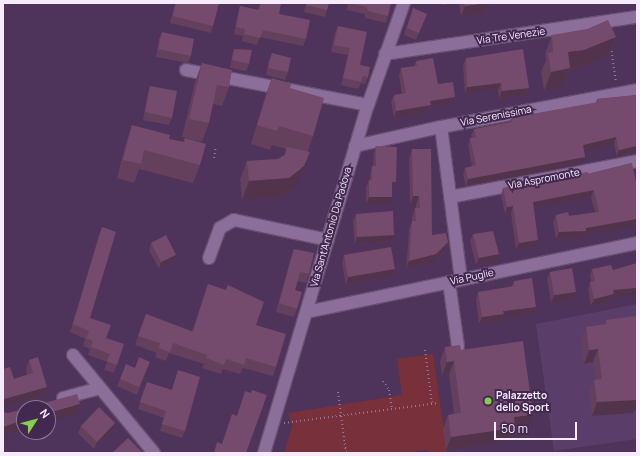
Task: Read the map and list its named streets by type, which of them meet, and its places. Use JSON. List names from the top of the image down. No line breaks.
{"streets":{"street":["Via Tre Venezie","Via Serenissima","Via Aspromonte","Via Sant'Antonio Da Padova","Via Puglie"]},"crossings":[["Via Tre Venezie","Via Sant'Antonio Da Padova"],["Via Serenissima","Via Sant'Antonio Da Padova"],["Via Sant'Antonio Da Padova","Via Puglie"]],"places":["Palazzetto dello Sport"],"scale_bar":"50 m","north":"top right"}
